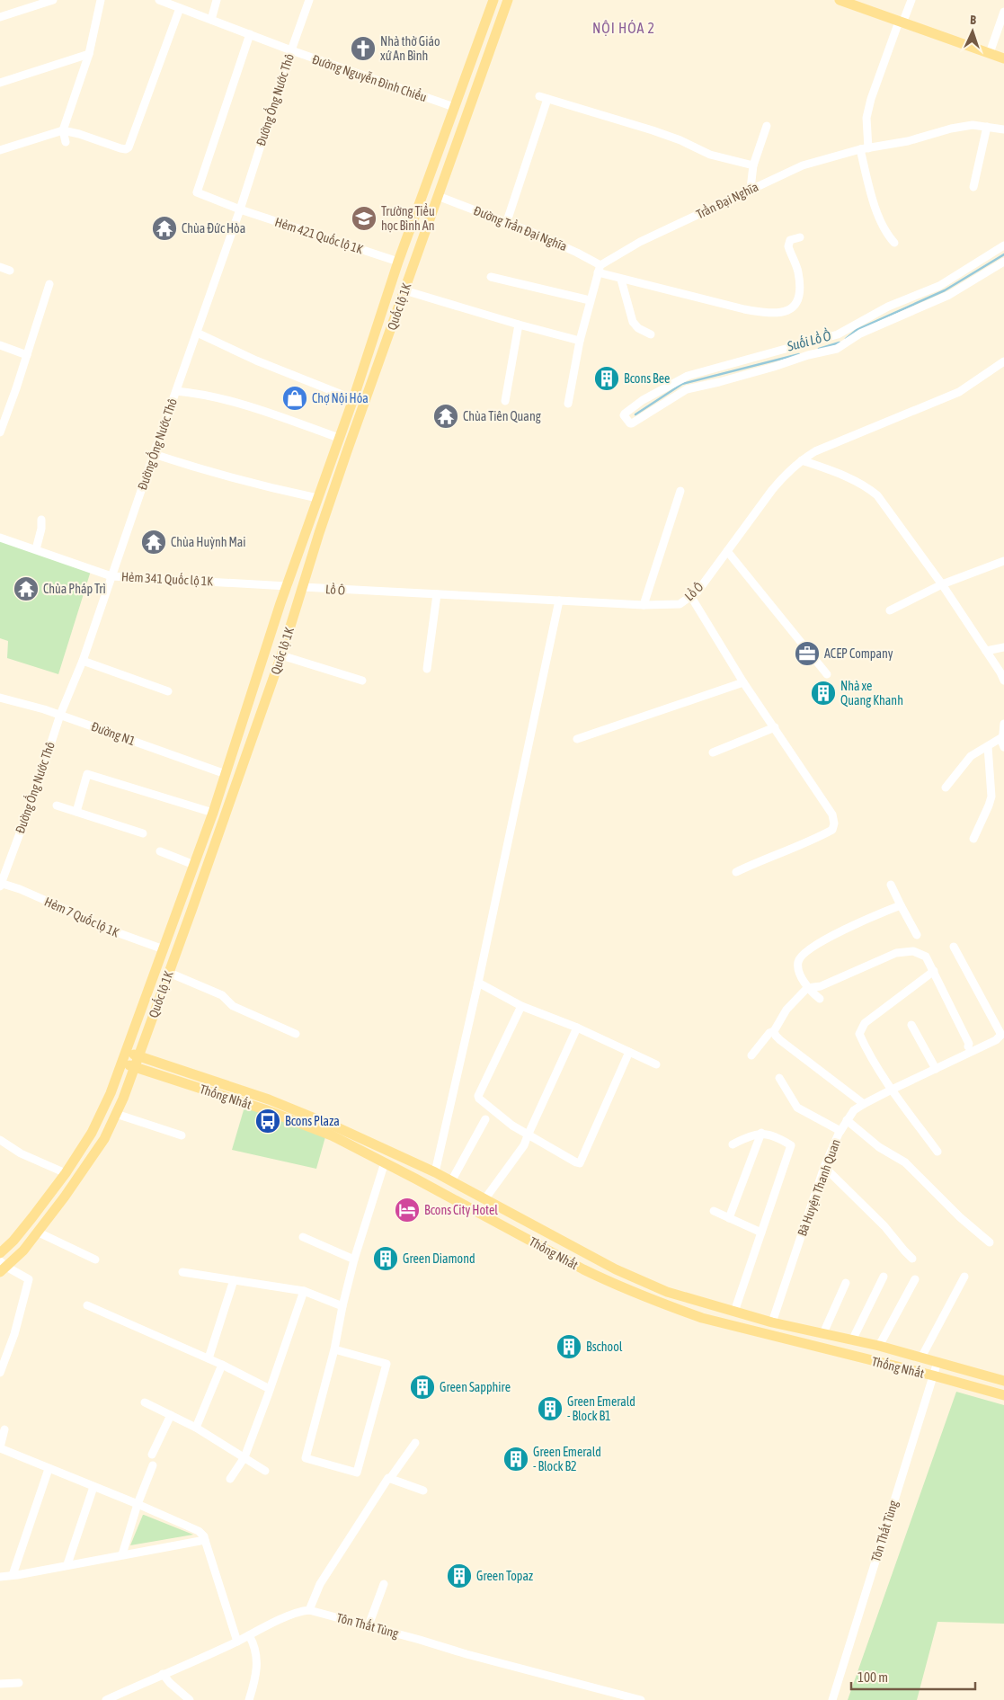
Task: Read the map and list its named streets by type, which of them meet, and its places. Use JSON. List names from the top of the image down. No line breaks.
{"streets":{"main road":["Quốc lộ 1K","Thống Nhất"],"street":["Đường Nguyễn Đình Chiểu","Đường Ống Nước Thô","Trần Đại Nghĩa","Đường Trần Đại Nghĩa","Hẻm 421 Quốc lộ 1K","Hẻm 341 Quốc lộ 1K","Lồ Ô","Đường N1","Hẻm 7 Quốc lộ 1K","Bà Huyện Thanh Quan","Tôn Thất Tùng"]},"crossings":[["Đường Nguyễn Đình Chiểu","Đường Ống Nước Thô"],["Đường Nguyễn Đình Chiểu","Hẻm 421 Quốc lộ 1K"],["Đường Nguyễn Đình Chiểu","Quốc lộ 1K"],["Đường Ống Nước Thô","Hẻm 421 Quốc lộ 1K"],["Đường Ống Nước Thô","Hẻm 341 Quốc lộ 1K"],["Đường Ống Nước Thô","Đường N1"],["Đường Ống Nước Thô","Hẻm 7 Quốc lộ 1K"],["Trần Đại Nghĩa","Đường Trần Đại Nghĩa"],["Đường Trần Đại Nghĩa","Quốc lộ 1K"],["Hẻm 421 Quốc lộ 1K","Quốc lộ 1K"],["Quốc lộ 1K","Hẻm 341 Quốc lộ 1K"],["Quốc lộ 1K","Lồ Ô"],["Quốc lộ 1K","Đường N1"],["Quốc lộ 1K","Hẻm 7 Quốc lộ 1K"],["Quốc lộ 1K","Thống Nhất"],["Thống Nhất","Bà Huyện Thanh Quan"],["Thống Nhất","Tôn Thất Tùng"]],"districts":["NỘI HÓA 2"],"water":["Suối Lồ Ồ"],"places":{"church":["Nhà thờ Giáo xứ An Bình"],"school or university":["Trường Tiểu học Bình An"],"temple":["Chùa Đức Hòa","Chùa Tiên Quang","Chùa Huỳnh Mai","Chùa Pháp Trì"],"building":["Bcons Bee","Nhà xe Quang Khanh","Green Diamond","Bschool","Green Sapphire","Green Emerald - Block B1","Green Emerald - Block B2","Green Topaz"],"shop":["Chợ Nội Hóa"],"office":["ACEP Company"],"bus stop":["Bcons Plaza"],"hotel":["Bcons City Hotel"]},"scale_bar":"100 m","north":"top"}
